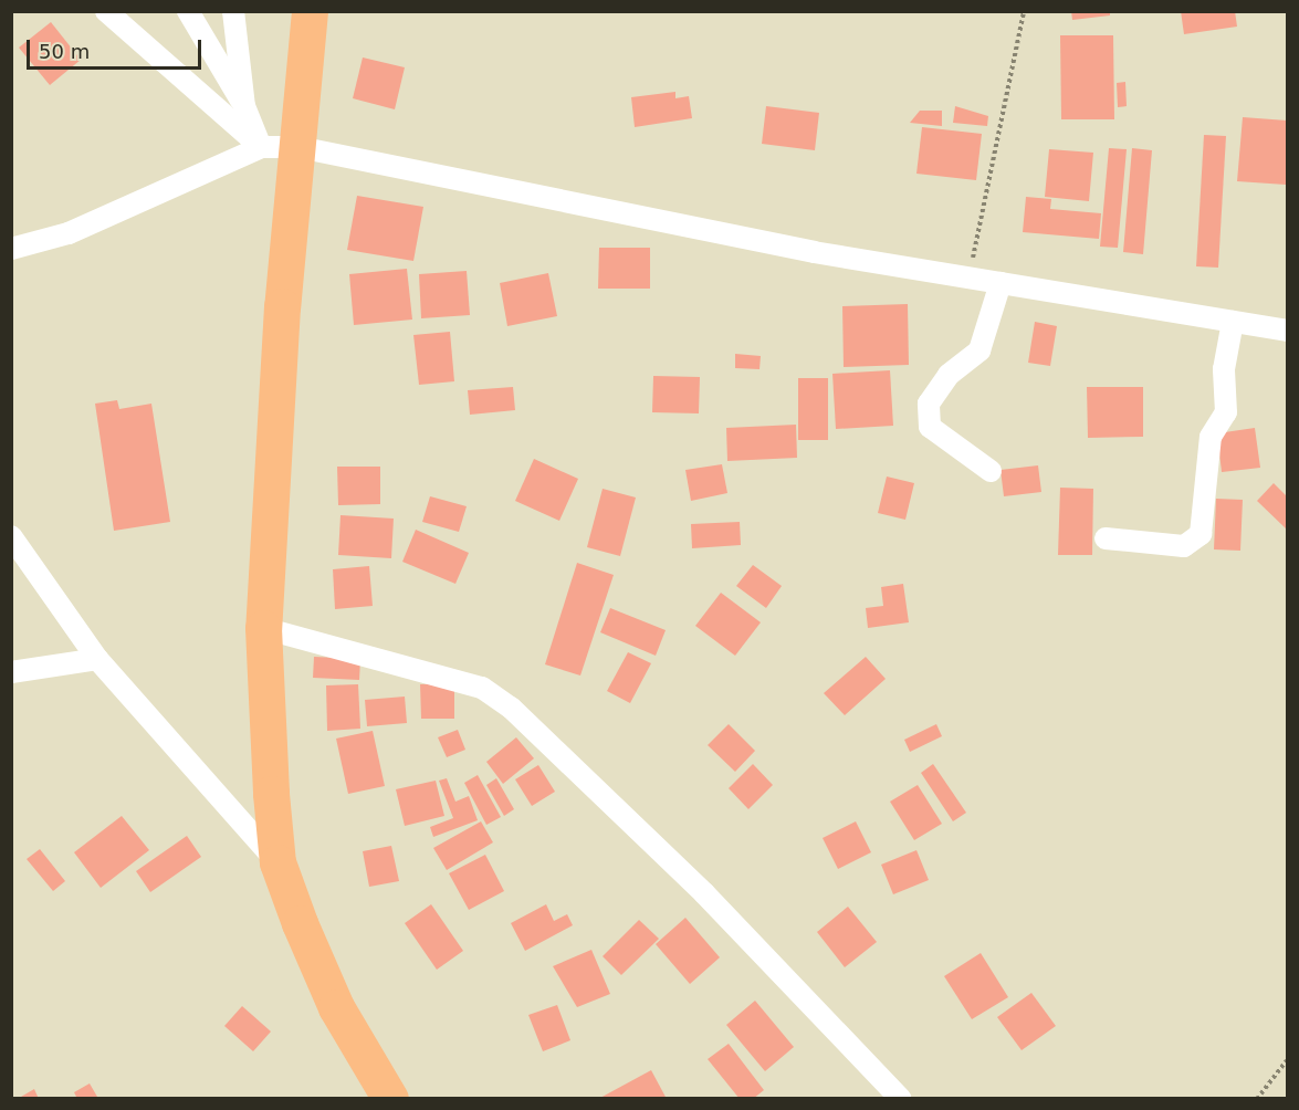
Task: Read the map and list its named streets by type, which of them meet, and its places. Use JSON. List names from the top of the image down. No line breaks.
{"scale_bar":"50 m"}
